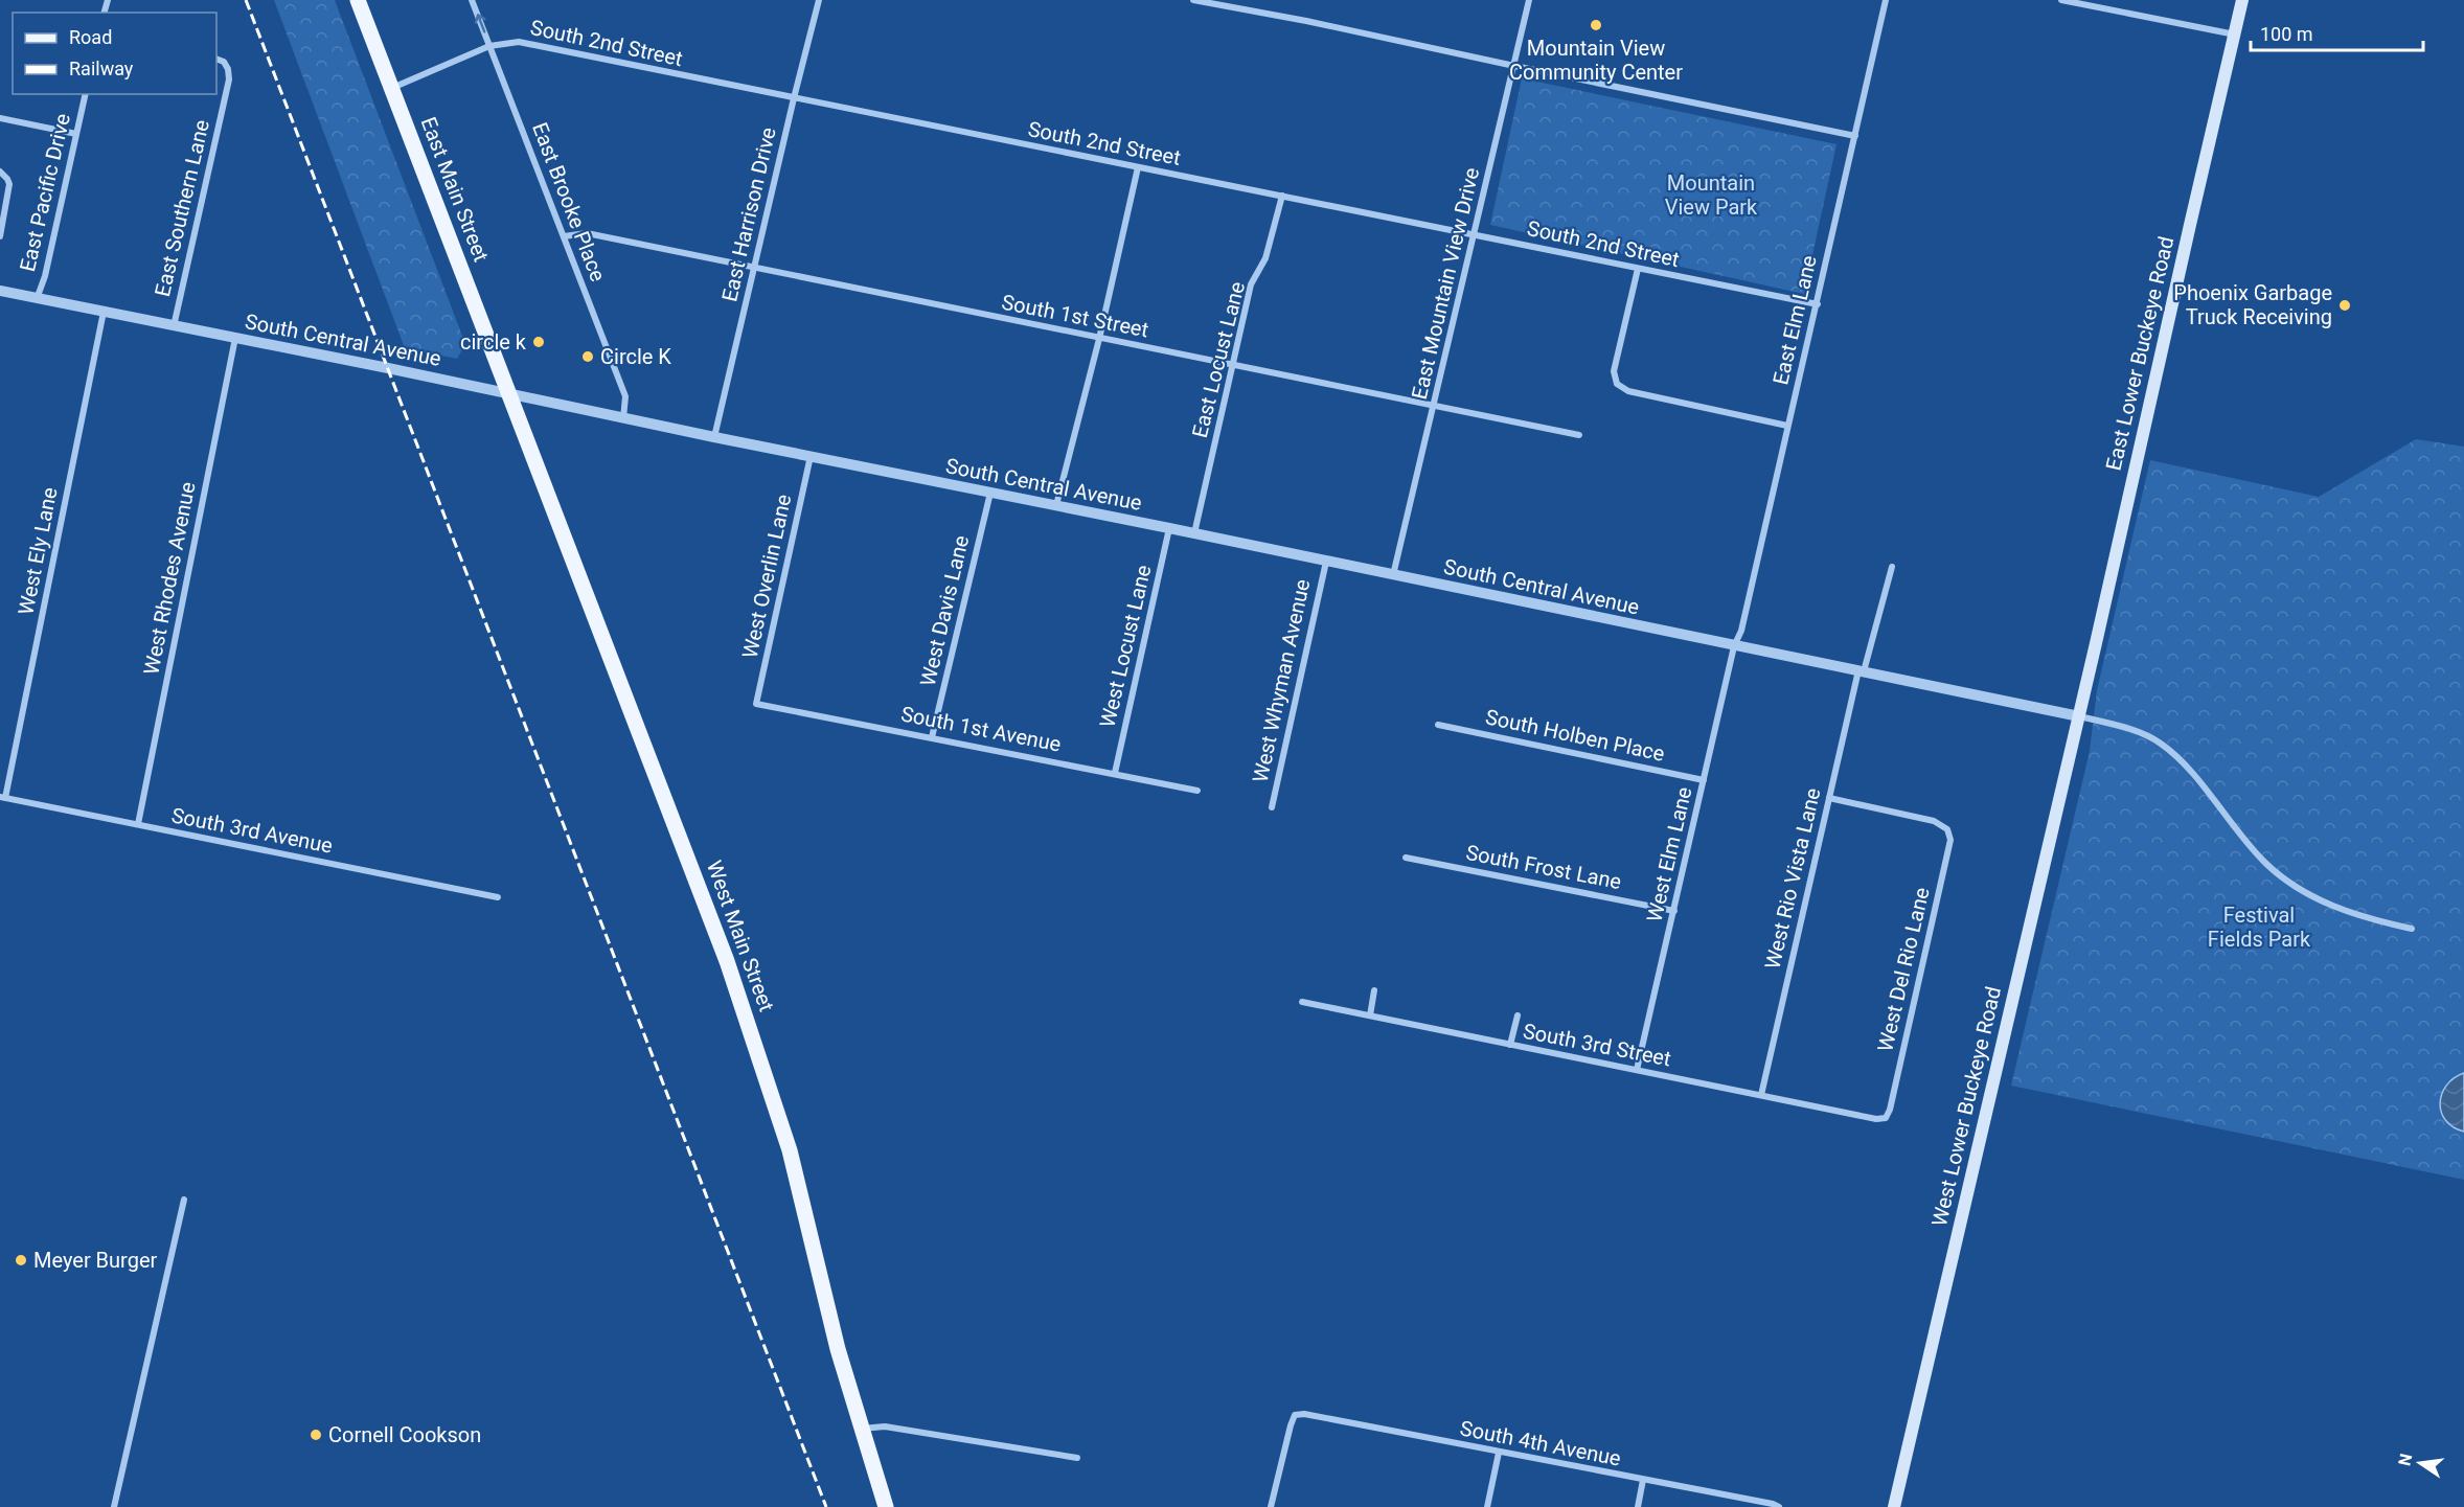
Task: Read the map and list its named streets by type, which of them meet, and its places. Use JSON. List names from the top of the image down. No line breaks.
{"streets":{"main road":["East Main Street","East Lower Buckeye Road","West Main Street","West Lower Buckeye Road"],"street":["South 2nd Street","East Pacific Drive","East Brooke Place","East Southern Lane","East Harrison Drive","East Mountain View Drive","South 1st Street","East Elm Lane","South Central Avenue","East Locust Lane","West Ely Lane","West Overlin Lane","West Rhodes Avenue","West Davis Lane","West Locust Lane","West Whyman Avenue","South 1st Avenue","South Holben Place","South 3rd Avenue","West Elm Lane","South Frost Lane","West Rio Vista Lane","West Del Rio Lane","South 3rd Street","South 4th Avenue"]},"crossings":[["South 2nd Street","East Main Street"],["South 2nd Street","East Brooke Place"],["South 2nd Street","East Harrison Drive"],["South 2nd Street","East Mountain View Drive"],["South 2nd Street","East Elm Lane"],["South 2nd Street","East Locust Lane"],["East Main Street","South Central Avenue"],["East Main Street","West Main Street"],["East Pacific Drive","South Central Avenue"],["East Brooke Place","South 1st Street"],["East Brooke Place","South Central Avenue"],["East Southern Lane","South Central Avenue"],["East Harrison Drive","South 1st Street"],["East Harrison Drive","South Central Avenue"],["East Mountain View Drive","South 1st Street"],["East Mountain View Drive","South Central Avenue"],["South 1st Street","East Locust Lane"],["East Elm Lane","South Central Avenue"],["East Elm Lane","West Elm Lane"],["South Central Avenue","East Lower Buckeye Road"],["South Central Avenue","East Locust Lane"],["South Central Avenue","West Ely Lane"],["South Central Avenue","West Overlin Lane"],["South Central Avenue","West Rhodes Avenue"],["South Central Avenue","West Davis Lane"],["South Central Avenue","West Locust Lane"],["South Central Avenue","West Whyman Avenue"],["South Central Avenue","West Elm Lane"],["South Central Avenue","West Rio Vista Lane"],["South Central Avenue","West Main Street"],["South Central Avenue","West Lower Buckeye Road"],["East Lower Buckeye Road","West Lower Buckeye Road"],["West Ely Lane","South 3rd Avenue"],["West Overlin Lane","South 1st Avenue"],["West Rhodes Avenue","South 3rd Avenue"],["West Davis Lane","South 1st Avenue"],["West Locust Lane","South 1st Avenue"],["South Holben Place","West Elm Lane"],["West Elm Lane","South Frost Lane"],["West Elm Lane","South 3rd Street"],["West Rio Vista Lane","West Del Rio Lane"],["West Rio Vista Lane","South 3rd Street"],["West Del Rio Lane","South 3rd Street"]],"parks":["Mountain View Park","Festival Fields Park"],"places":["Mountain View Community Center","Phoenix Garbage Truck Receiving","circle k","Circle K","Meyer Burger","Cornell Cookson"],"legend":["Road","Railway"],"scale_bar":"100 m","north":"left"}
